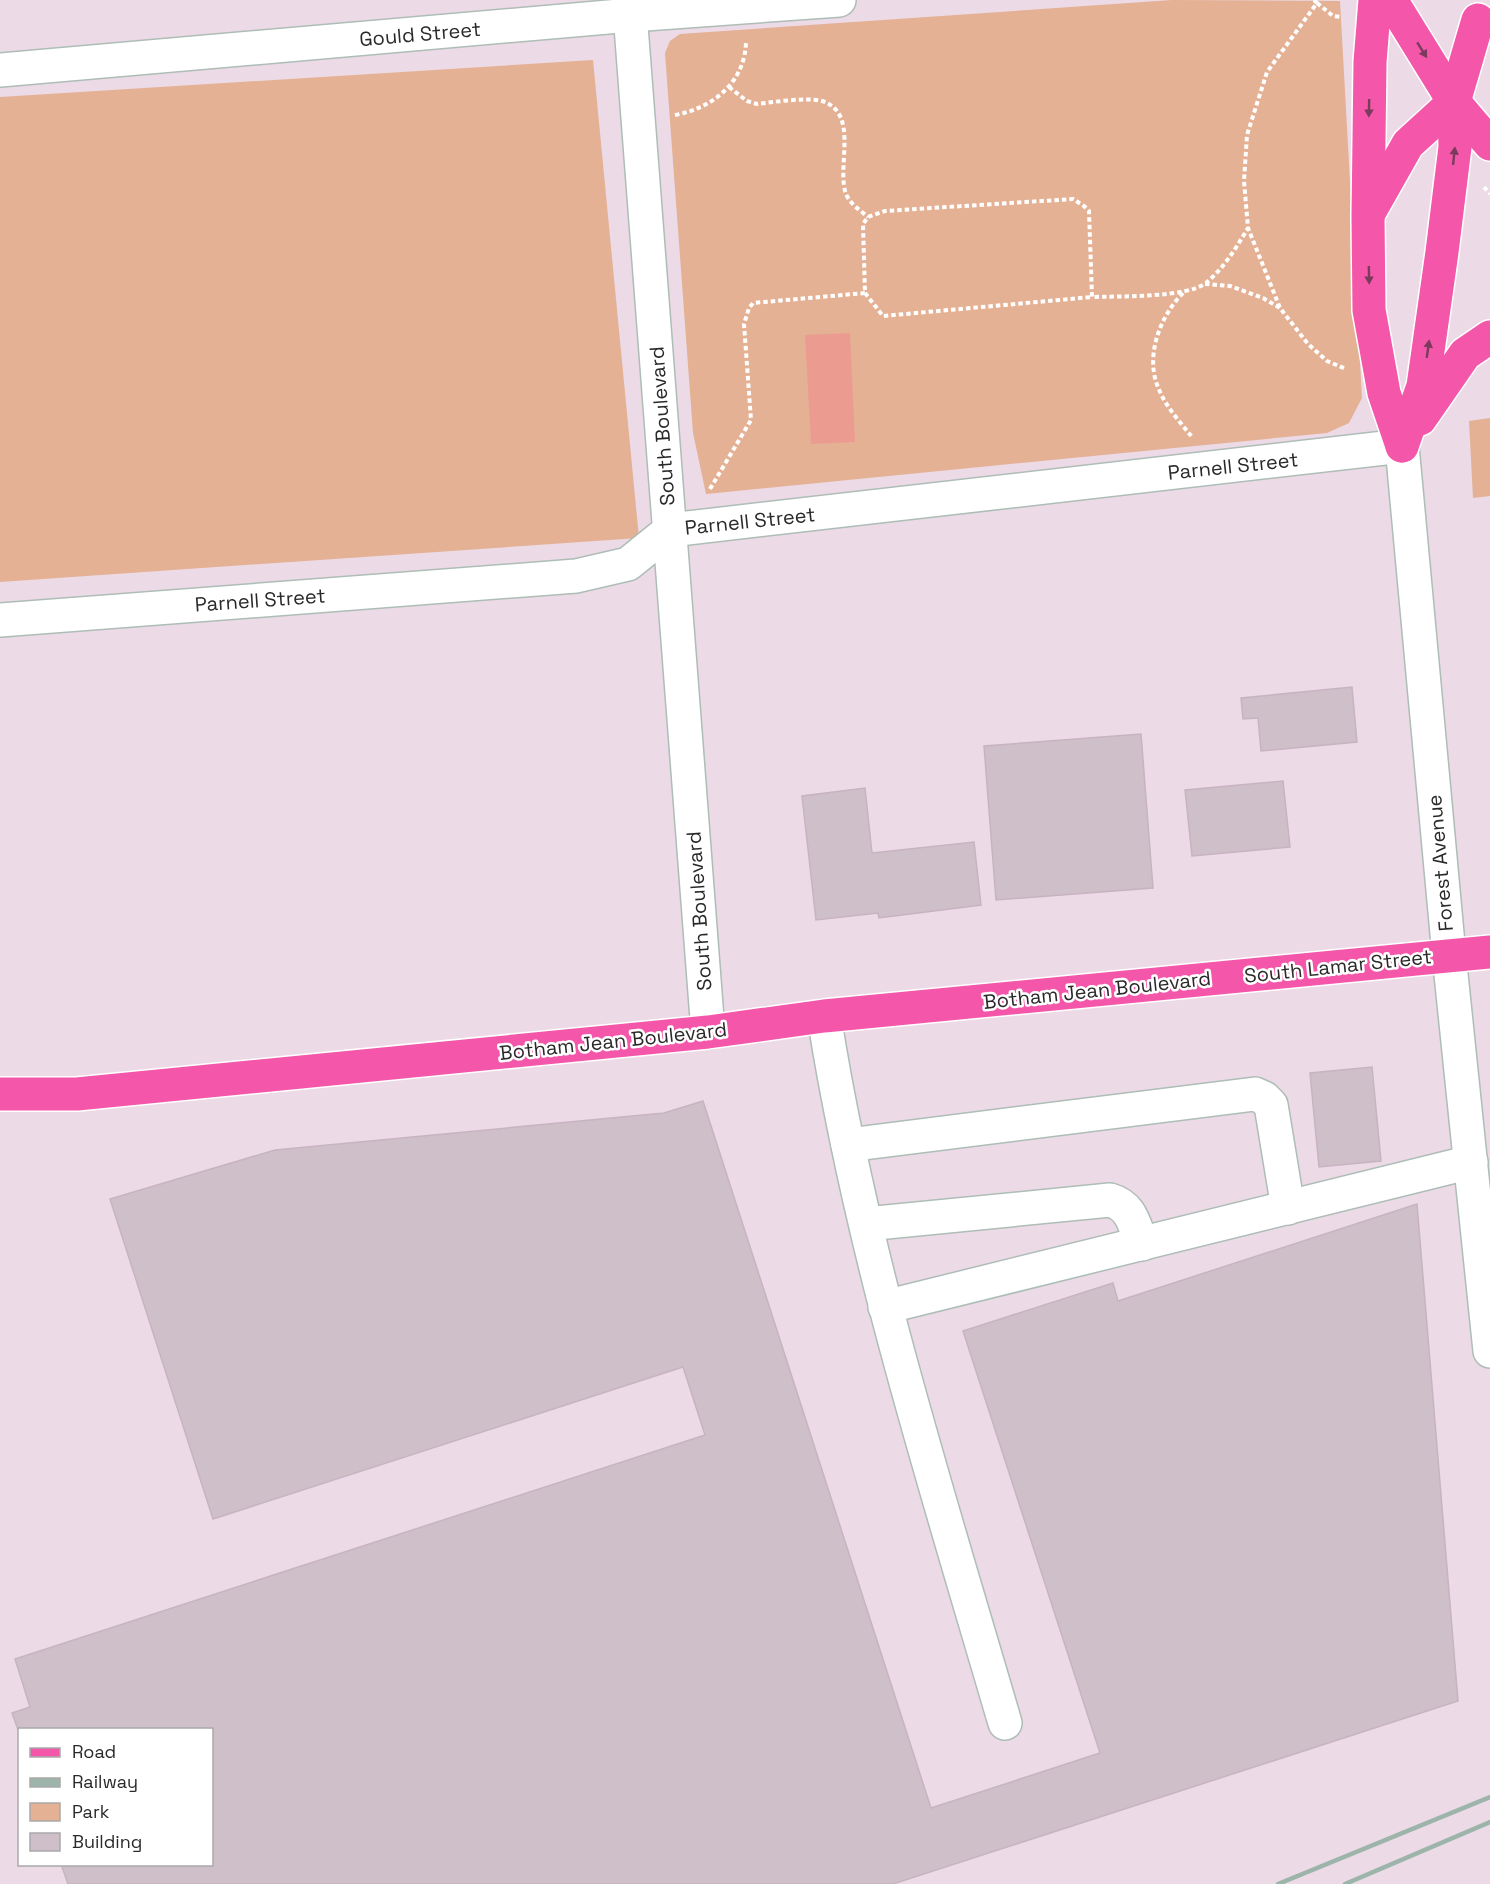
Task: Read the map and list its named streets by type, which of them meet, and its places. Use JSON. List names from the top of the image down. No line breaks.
{"streets":{"main road":["South Lamar Street","Botham Jean Boulevard"],"street":["Gould Street","South Boulevard","Parnell Street","Forest Avenue"]},"crossings":[["Gould Street","South Boulevard"],["South Boulevard","Parnell Street"],["South Boulevard","Botham Jean Boulevard"],["Parnell Street","Forest Avenue"],["Forest Avenue","South Lamar Street"],["South Lamar Street","Botham Jean Boulevard"]],"legend":["Road","Railway","Park","Building"]}
